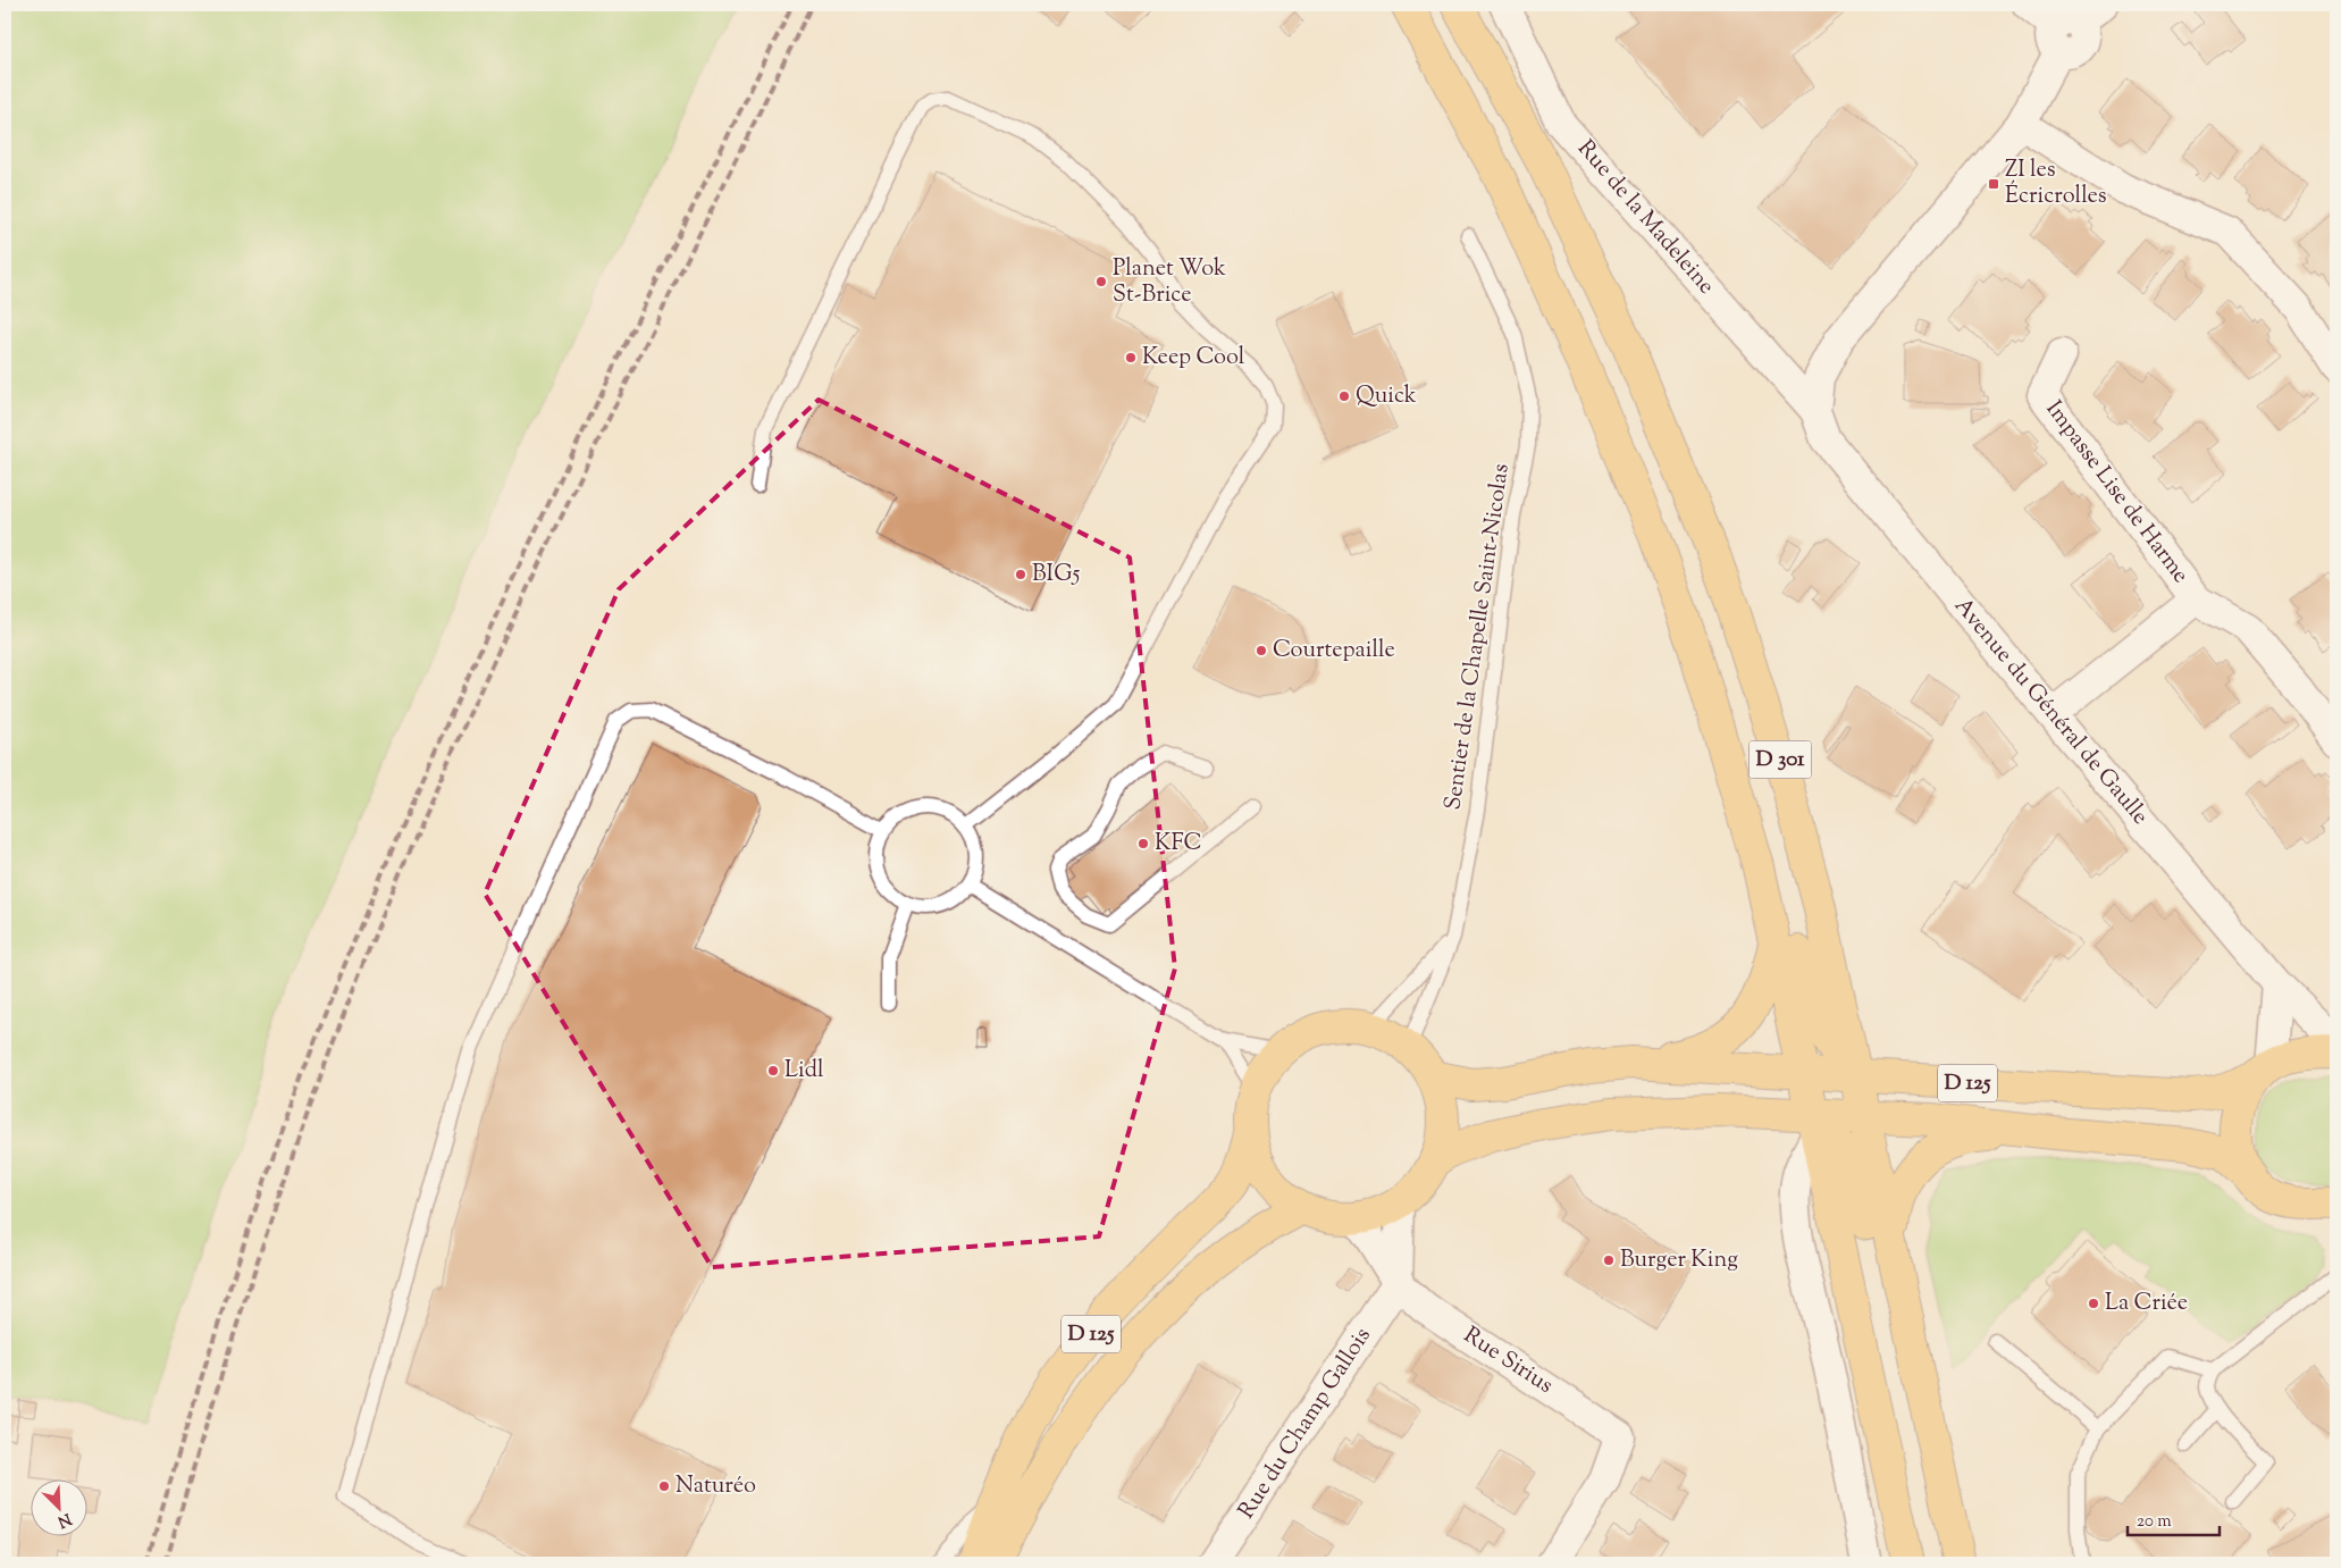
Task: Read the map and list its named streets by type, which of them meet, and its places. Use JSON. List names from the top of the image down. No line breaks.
{"streets":{"main road":["D 301","D 125"],"street":["Rue de la Madeleine","Impasse Lise de Harme","Avenue du Général de Gaulle","Rue Sirius","Rue du Champ Gallois"],"lane":["Sentier de la Chapelle Saint-Nicolas"]},"crossings":[["Rue de la Madeleine","Avenue du Général de Gaulle"],["Sentier de la Chapelle Saint-Nicolas","D 125"],["D 301","D 125"],["Rue Sirius","Rue du Champ Gallois"]],"places":{"transit":["ZI les Écricrolles"],"other":["Planet Wok St-Brice","Keep Cool","Quick","BIG5","Courtepaille","KFC","Lidl","Burger King","La Criée","Naturéo"]},"scale_bar":"20 m","north":"bottom right"}
